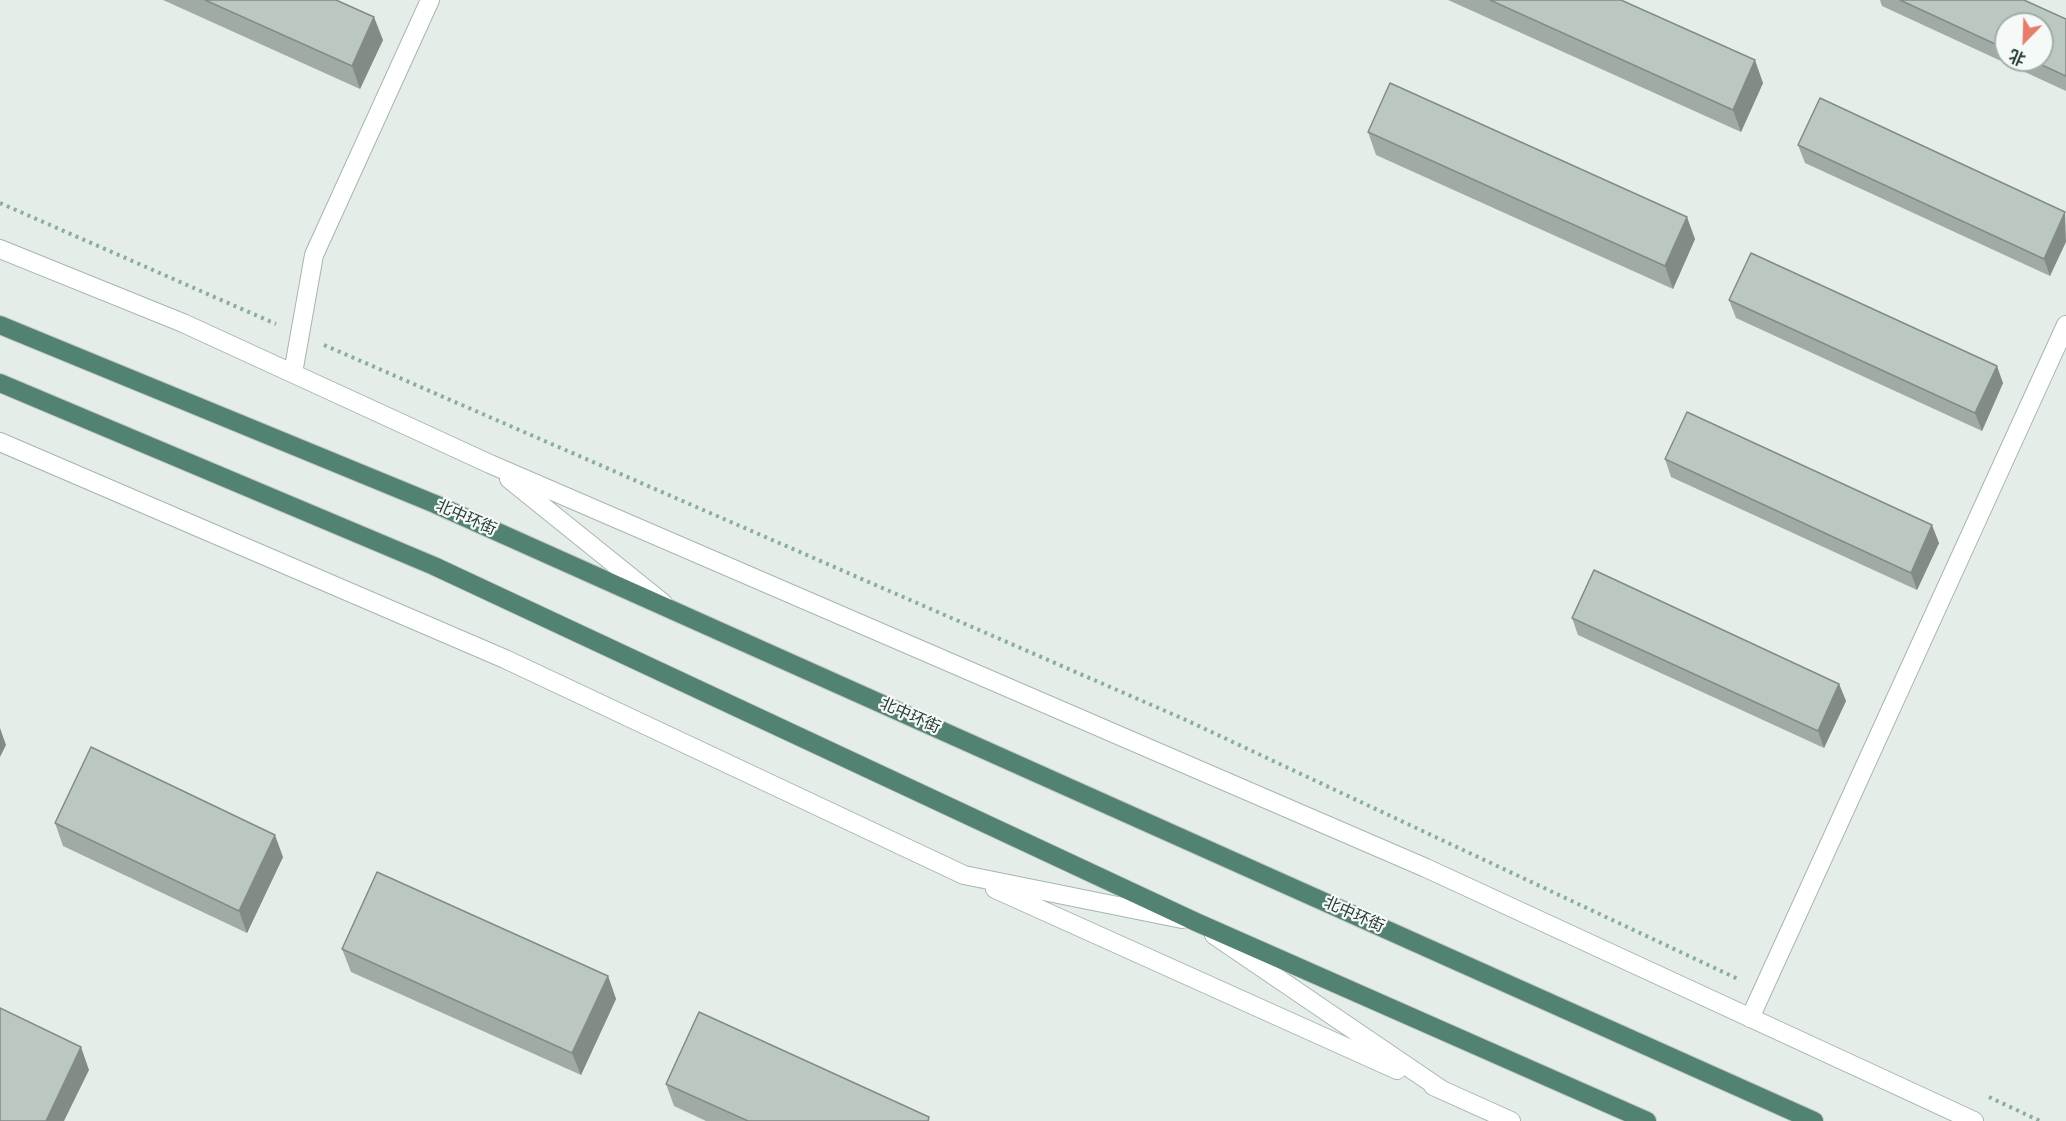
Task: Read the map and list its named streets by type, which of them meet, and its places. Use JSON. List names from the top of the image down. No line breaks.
{"streets":{"highway":["北中环街"]},"north":"bottom left"}
